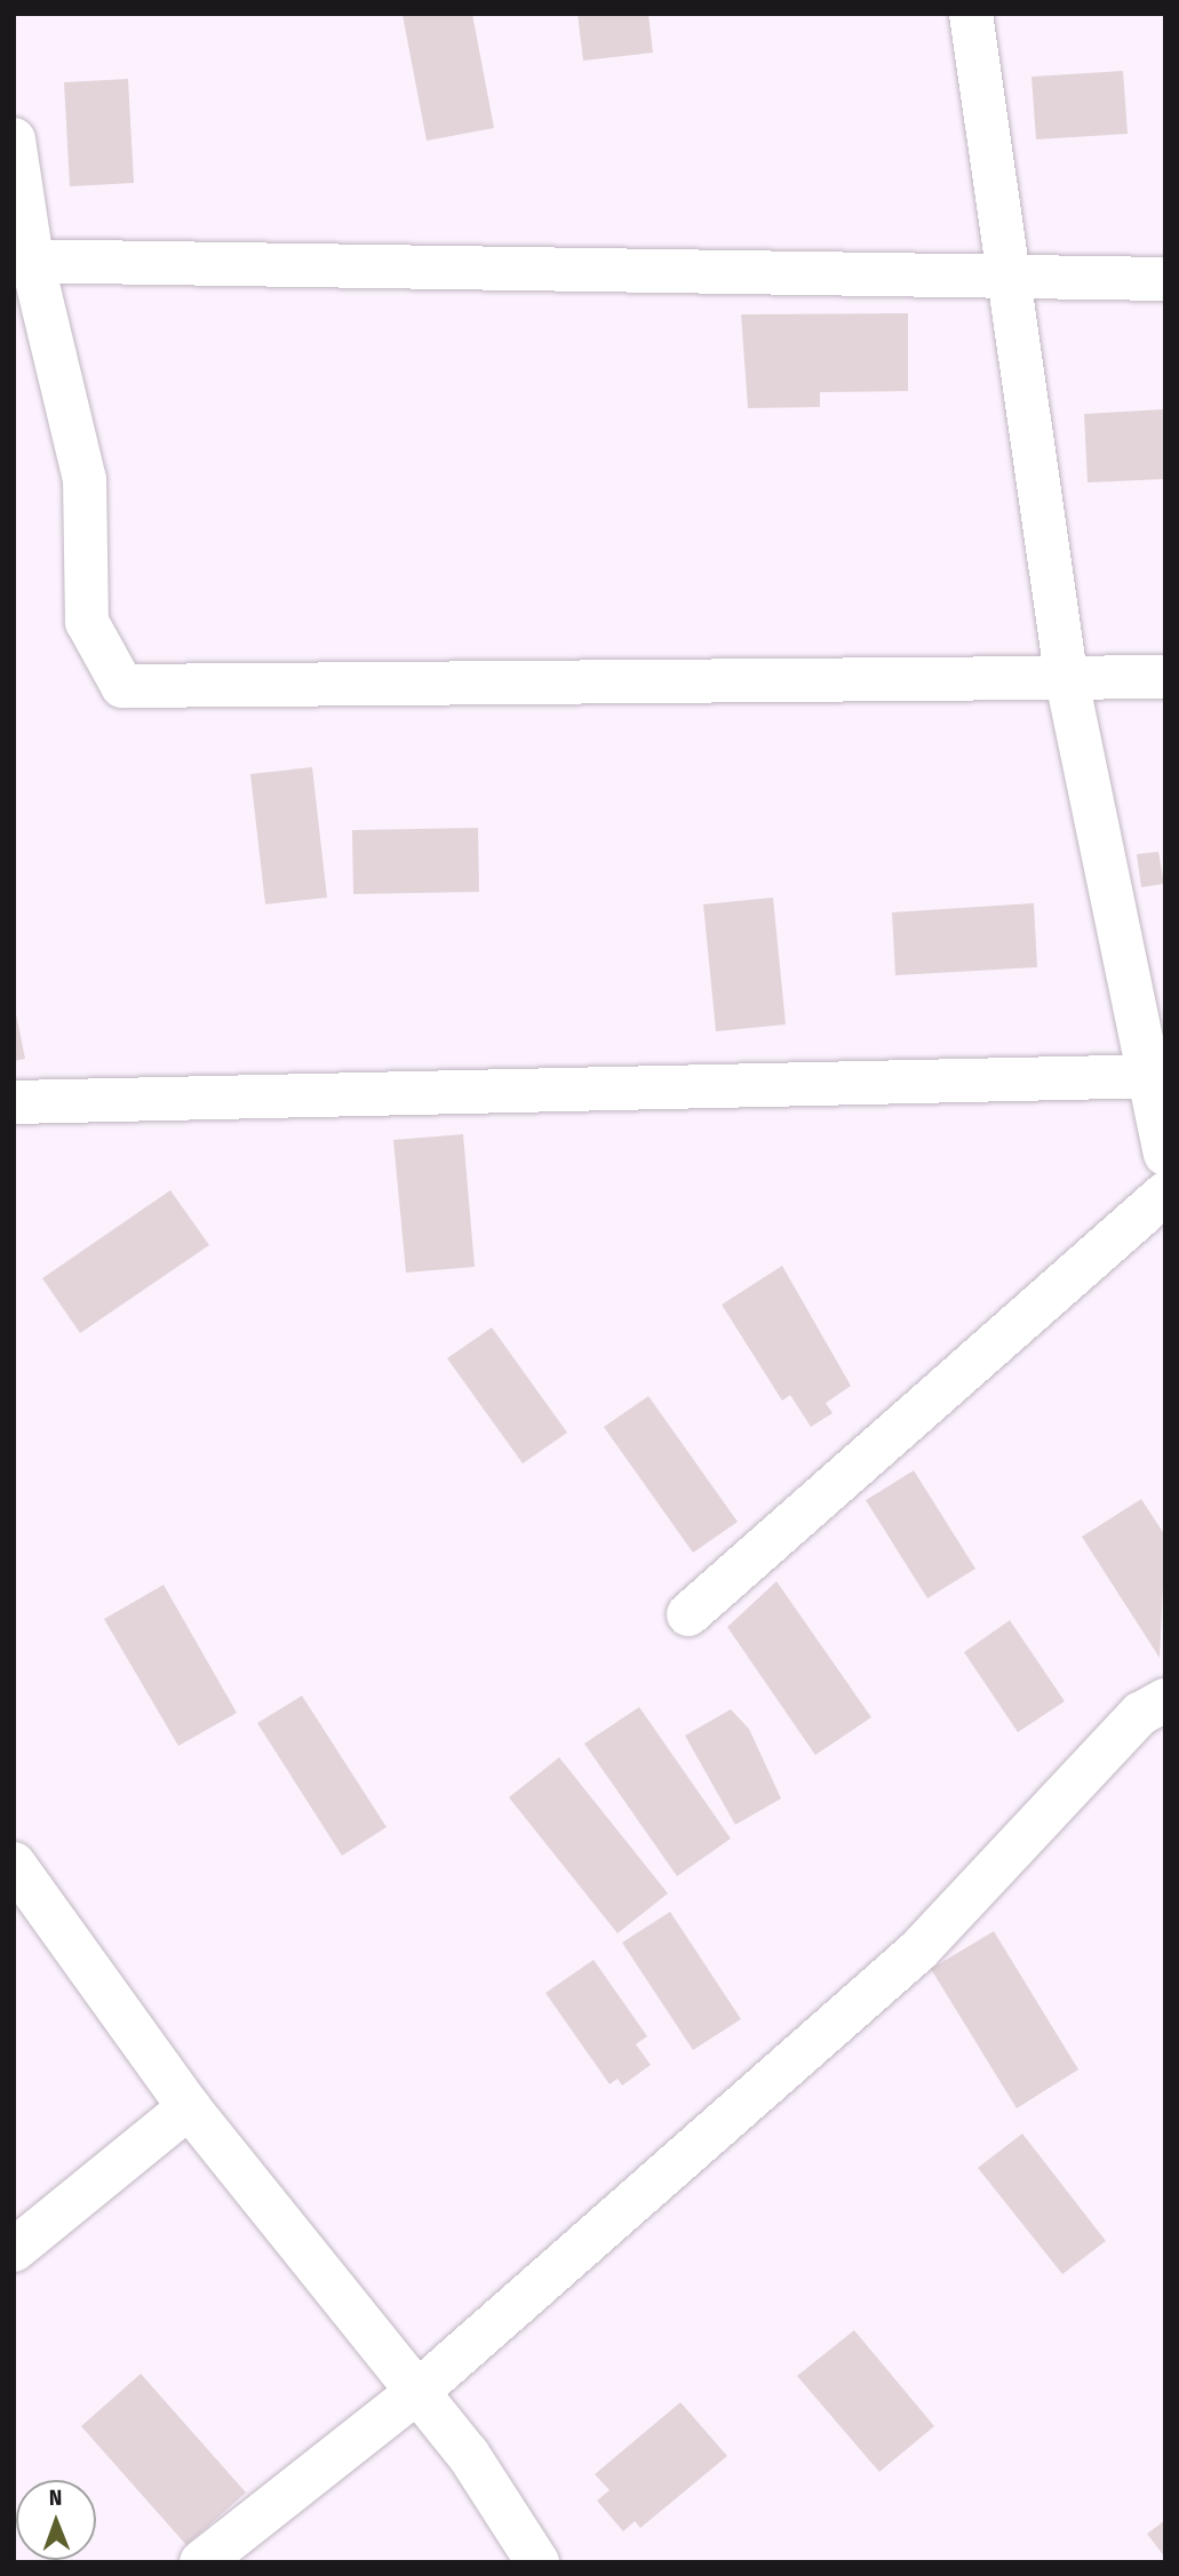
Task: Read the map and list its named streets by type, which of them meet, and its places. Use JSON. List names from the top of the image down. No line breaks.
{"north":"top"}
